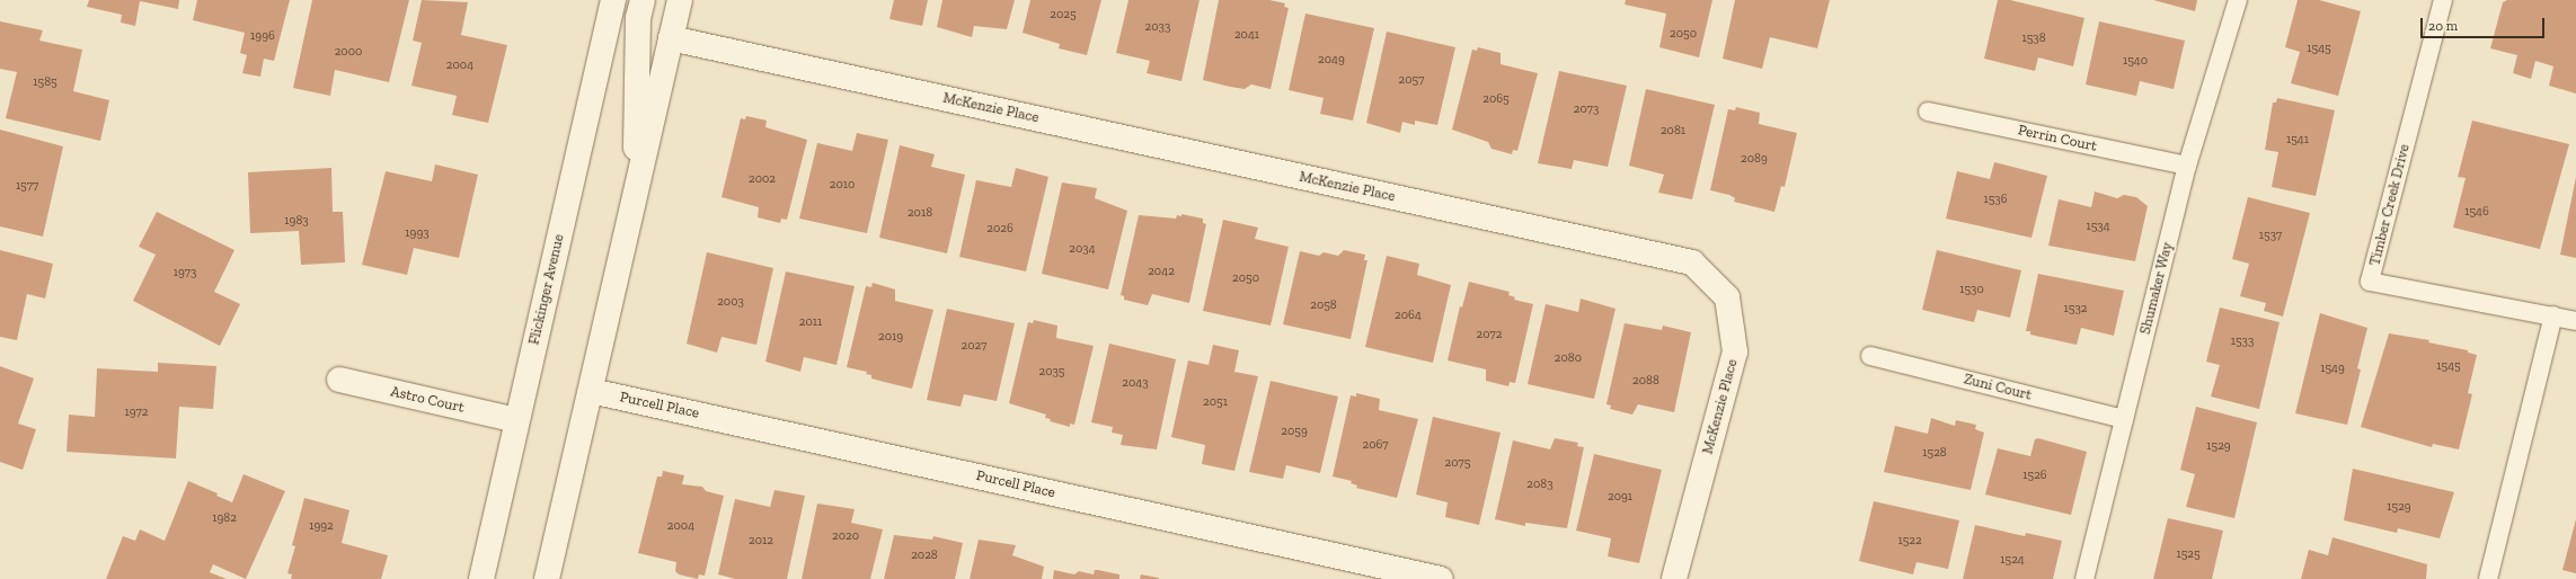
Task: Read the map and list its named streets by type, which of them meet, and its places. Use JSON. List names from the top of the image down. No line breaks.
{"streets":{"street":["McKenzie Place","Flickinger Avenue","Astro Court","Purcell Place"],"lane":["Perrin Court","Timber Creek Drive","Shumaker Way","Zuni Court"]},"crossings":[["Perrin Court","Shumaker Way"],["Shumaker Way","Zuni Court"],["Flickinger Avenue","Astro Court"]],"house_numbers":["2025","2033","2050","2041","1996","1538","1545","2000","2049","1540","2004","2057","1585","2065","2073","2081","1541","2089","2002","2010","1577","1536","1546","2018","1983","1534","2026","1993","1537","2034","2042","1973","2050","1530","2003","2058","1532","2064","2011","2072","2019","1533","2027","2080","1545","1549","2035","2088","2043","2051","1972","2059","2067","1529","1528","2075","1526","2083","2091","1529","1982","1992","2004","2020","2012","1522","1525","2028","1524"],"scale_bar":"20 m"}
